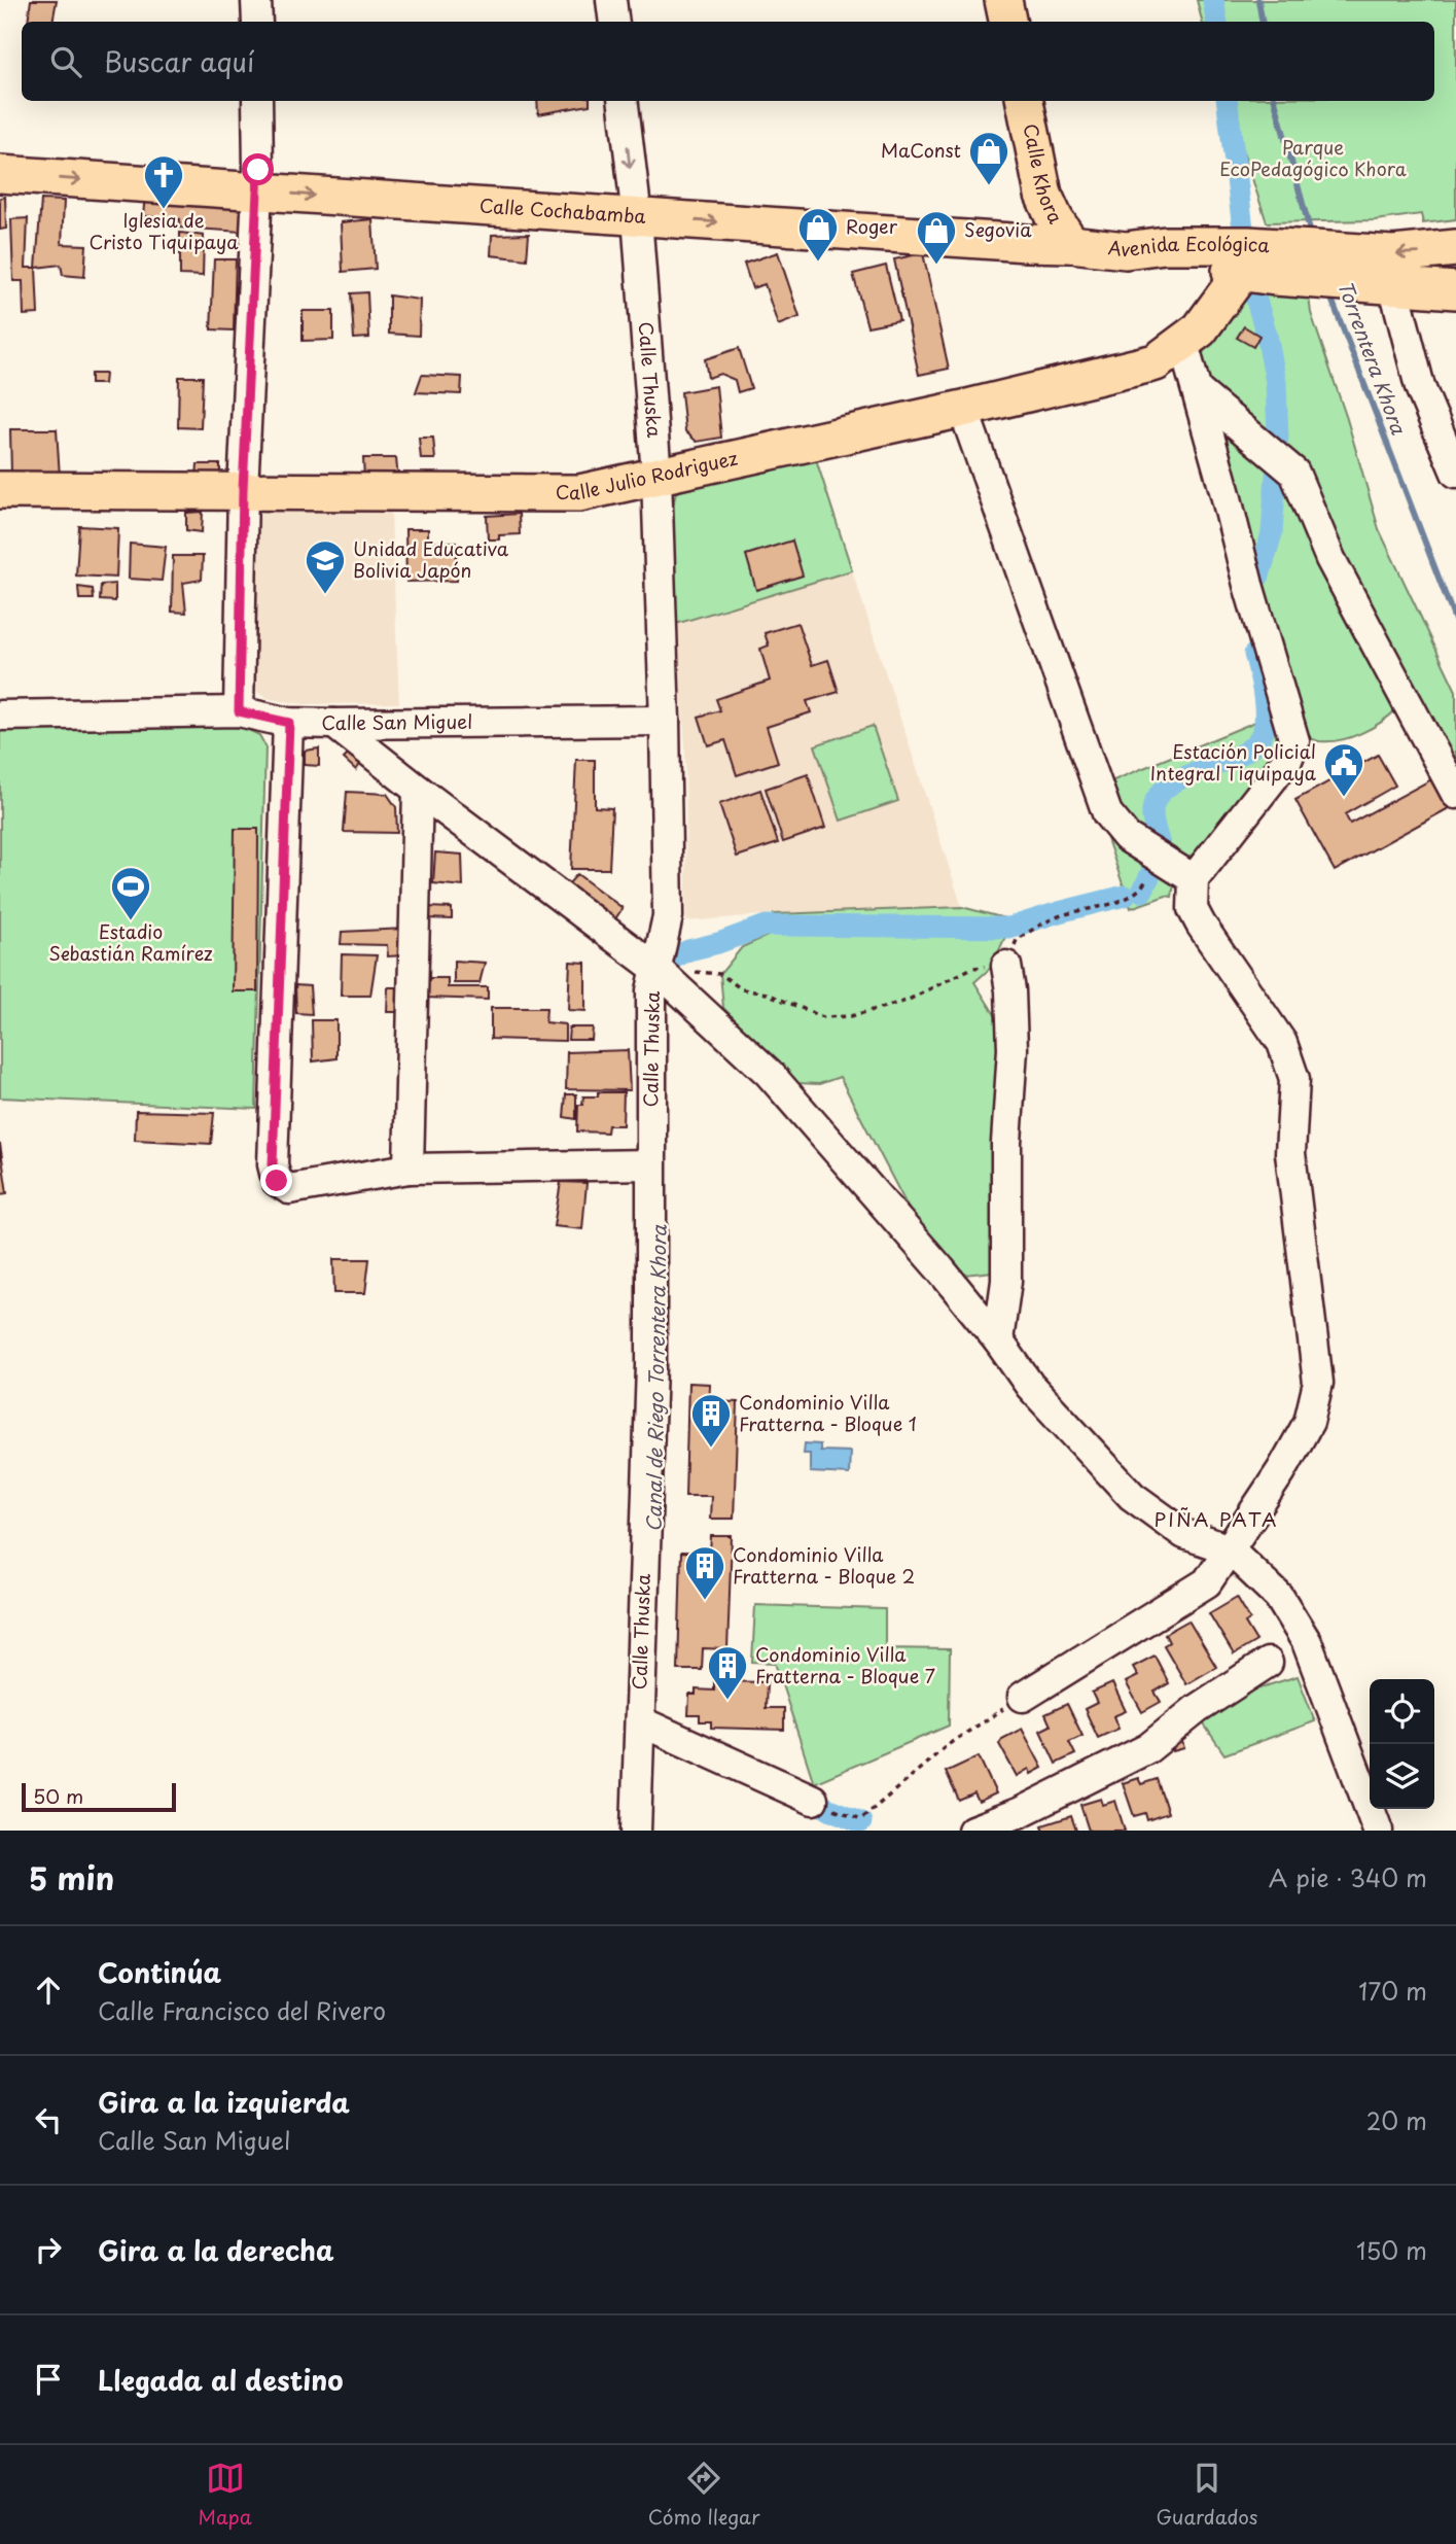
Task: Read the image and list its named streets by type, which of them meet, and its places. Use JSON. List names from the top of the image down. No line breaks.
{"streets":{"main road":["Calle Khora","Calle Cochabamba","Avenida Ecológica","Calle Julio Rodriguez"],"street":["Calle Thuska","Calle San Miguel"]},"crossings":[["Calle Khora","Calle Cochabamba"],["Calle Cochabamba","Avenida Ecológica"],["Calle Cochabamba","Calle Thuska"],["Avenida Ecológica","Calle Julio Rodriguez"],["Calle Thuska","Calle Julio Rodriguez"],["Calle Thuska","Calle San Miguel"]],"one_way":["Calle Cochabamba"],"districts":["PIÑA PATA"],"water":["Torrentera Khora","Canal de Riego Torrentera Khora"],"parks":["Parque EcoPedagógico Khora"],"places":{"shop":["MaConst","Roger","Segovia"],"church":["Iglesia de Cristo Tiquipaya"],"school or university":["Unidad Educativa Bolivia Japón"],"public building":["Estación Policial Integral Tiquipaya"],"sports":["Estadio Sebastián Ramírez"],"building":["Condominio Villa Fratterna - Bloque 1","Condominio Villa Fratterna - Bloque 2","Condominio Villa Fratterna - Bloque 7"]},"scale_bar":"50 m","page":{"search":"Buscar aquí","scale":"50 m","heading":["5 min","A pie · 340 m"],"list":[["Continúa","Calle Francisco del Rivero","170 m"],["Gira a la izquierda","Calle San Miguel","20 m"],["Gira a la derecha","150 m"],"Llegada al destino"],"nav":["Mapa","Cómo llegar","Guardados"]}}
